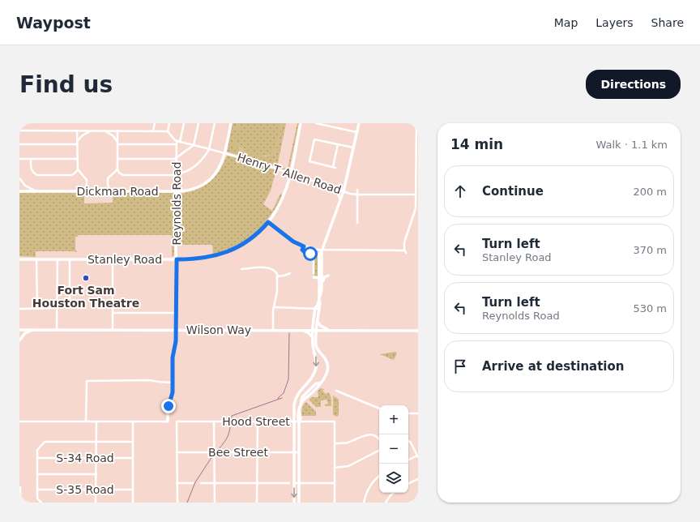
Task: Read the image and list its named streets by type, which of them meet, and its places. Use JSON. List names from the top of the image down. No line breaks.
{"streets":{"street":["Henry T Allen Road","Dickman Road","Reynolds Road","Stanley Road","Wilson Way","Hood Street","Bee Street","S-34 Road","S-35 Road"]},"crossings":[["Henry T Allen Road","Dickman Road"],["Henry T Allen Road","Reynolds Road"],["Henry T Allen Road","Stanley Road"],["Dickman Road","Reynolds Road"],["Reynolds Road","Stanley Road"],["Reynolds Road","Wilson Way"],["Hood Street","Bee Street"]],"places":["Fort Sam Houston Theatre"],"page":{"header":"Waypost","nav":["Map","Layers","Share"],"buttons":"Directions","title":"Find us","heading":["14 min","Walk · 1.1 km"],"list":[["Continue","200 m"],["Turn left","Stanley Road","370 m"],["Turn left","Reynolds Road","530 m"],"Arrive at destination"],"map_buttons":["+","−"]}}
